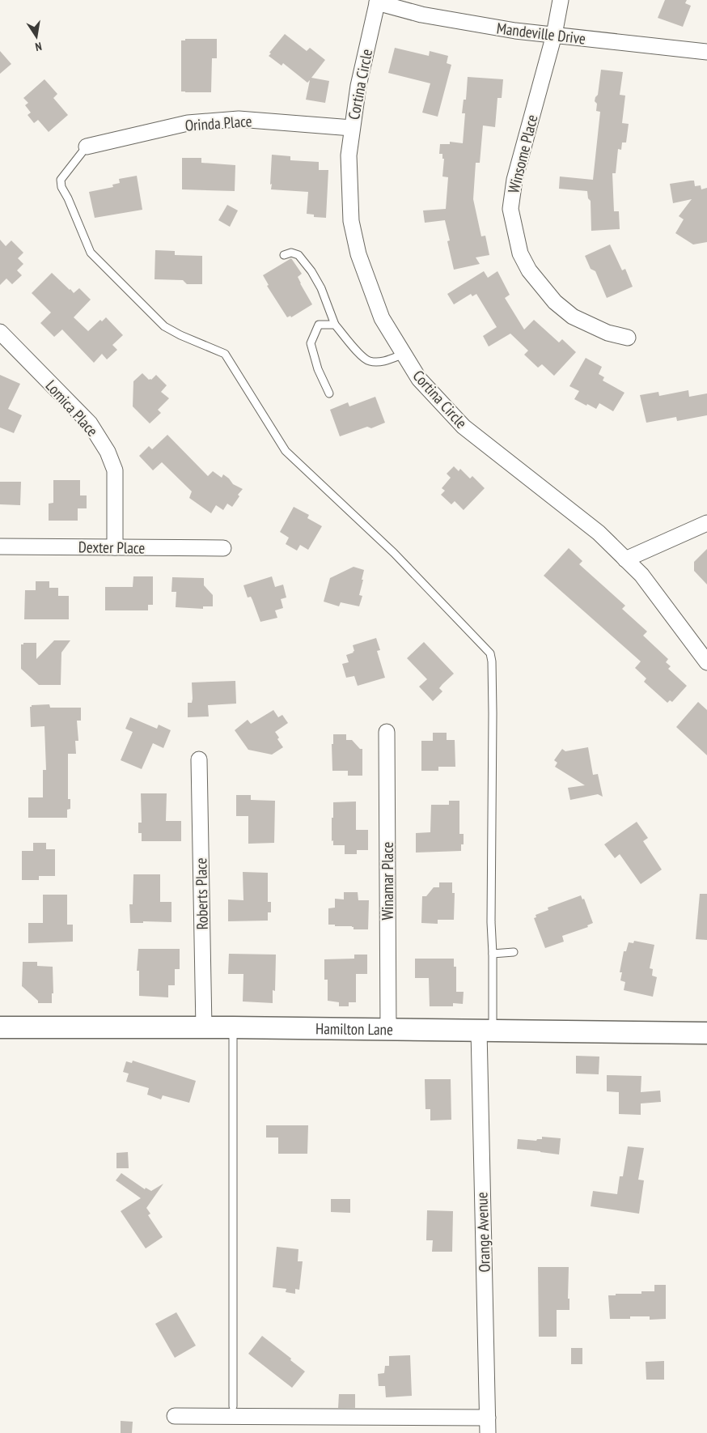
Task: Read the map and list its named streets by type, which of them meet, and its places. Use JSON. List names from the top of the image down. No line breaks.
{"streets":{"street":["Mandeville Drive","Cortina Circle","Orinda Place","Winsome Place","Lomica Place","Dexter Place","Winamar Place","Roberts Place","Hamilton Lane","Orange Avenue"]},"crossings":[["Mandeville Drive","Cortina Circle"],["Mandeville Drive","Winsome Place"],["Cortina Circle","Orinda Place"],["Lomica Place","Dexter Place"],["Winamar Place","Hamilton Lane"],["Roberts Place","Hamilton Lane"],["Hamilton Lane","Orange Avenue"]],"north":"bottom"}
